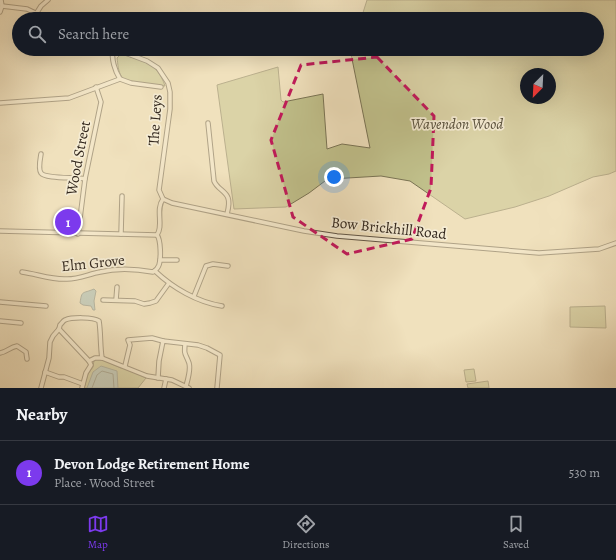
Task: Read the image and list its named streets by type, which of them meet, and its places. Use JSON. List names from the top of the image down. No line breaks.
{"streets":{"street":["The Leys","Wood Street","Bow Brickhill Road","Elm Grove"]},"crossings":[["The Leys","Bow Brickhill Road"]],"parks":["Wavendon Wood"],"north":"bottom left","page":{"search":"Search here","pins":"1","heading":"Nearby","list":[{"mark":"1","name":"Devon Lodge Retirement Home","note":"Place · Wood Street","value":"530 m"}],"nav":["Map","Directions","Saved"]}}
